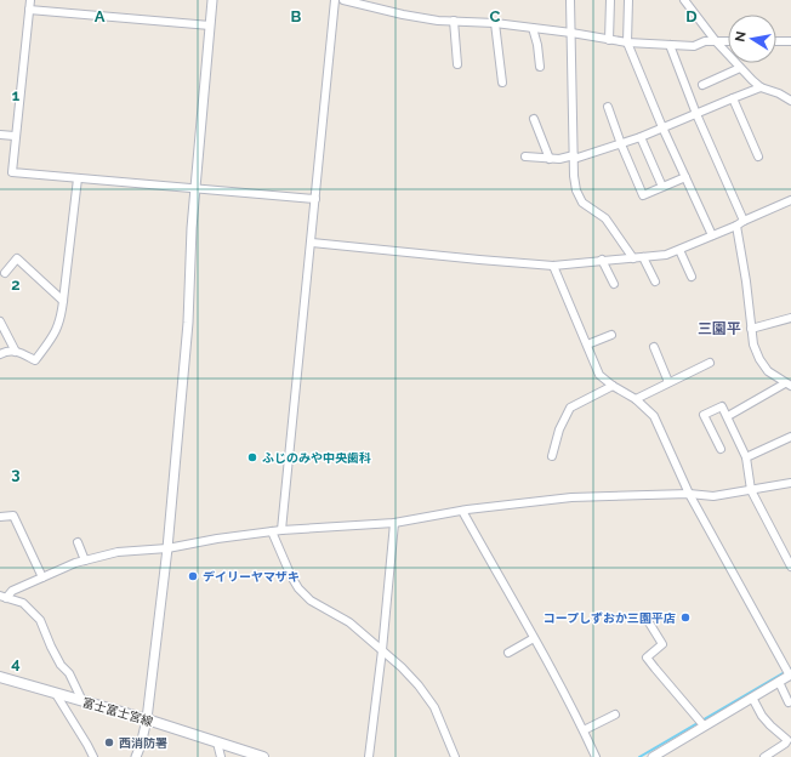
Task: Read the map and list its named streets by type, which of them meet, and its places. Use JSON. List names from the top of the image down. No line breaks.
{"streets":{"main road":["富士富士宮線"]},"districts":["三園平"],"places":["ふじのみや中央歯科","デイリーヤマザキ","コープしずおか三園平店","西消防署"],"north":"left","grid":{"columns":["A","B","C","D"],"rows":["1","2","3","4"]}}
